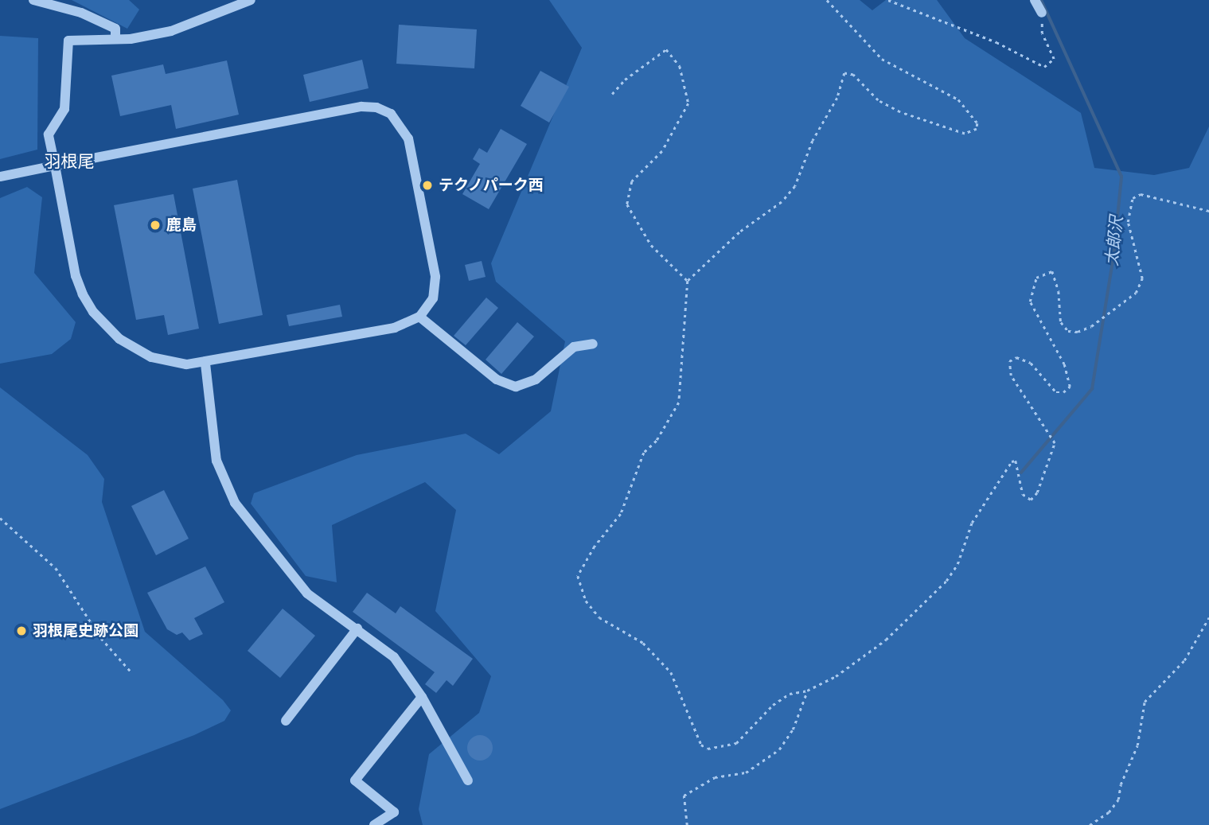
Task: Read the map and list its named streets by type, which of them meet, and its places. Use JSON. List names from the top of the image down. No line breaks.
{"districts":["羽根尾"],"water":["太郎沢"],"places":["テクノパーク西","鹿島","羽根尾史跡公園"]}
